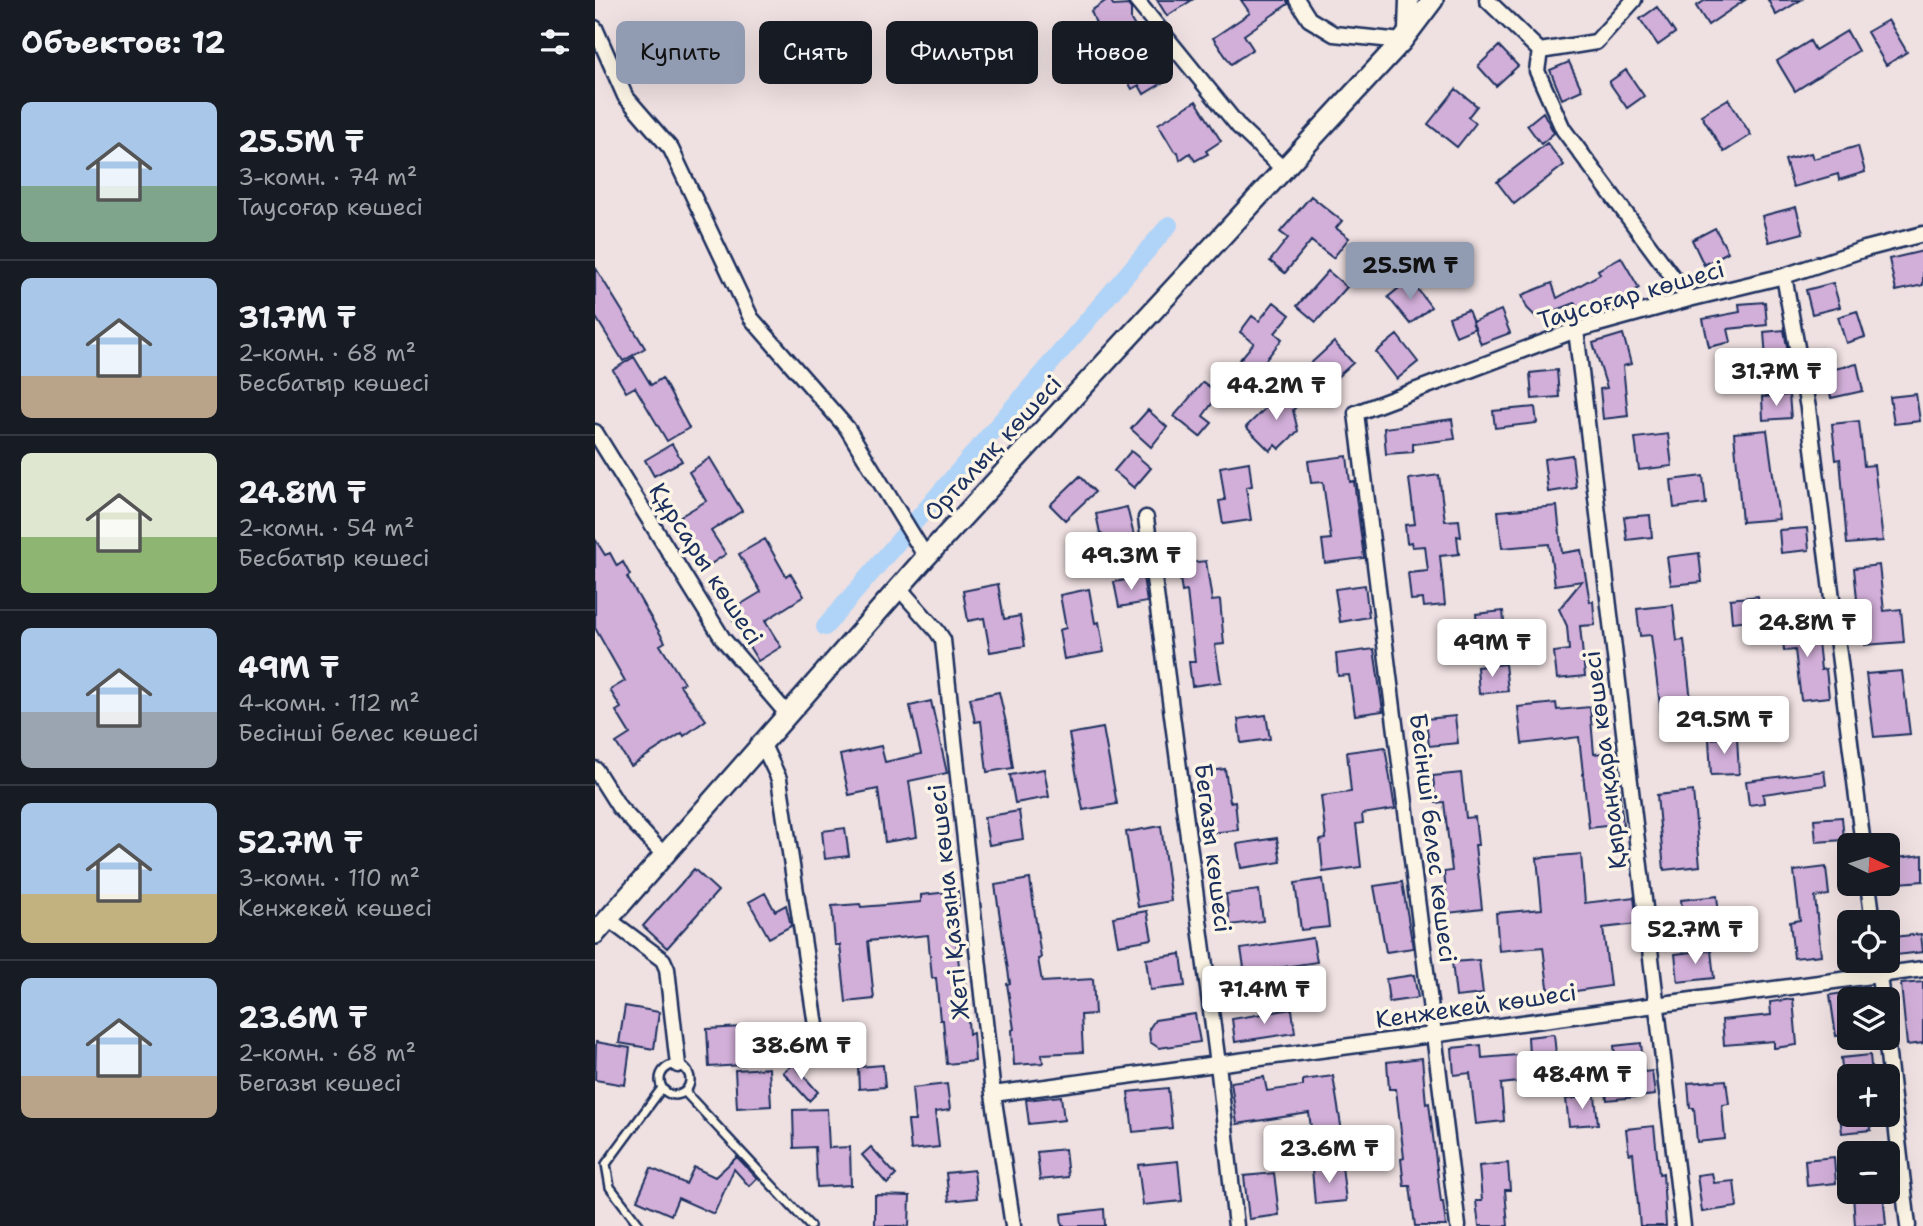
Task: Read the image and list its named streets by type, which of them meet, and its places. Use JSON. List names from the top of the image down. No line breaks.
{"streets":{"main road":["Орталық көшесі"],"street":["Тауcоғар көшесі","Құрсары көшесі","Қыранқара көшесі","Бесінші белес көшесі","Бегазы көшесі","Жеті Қазына көшесі","Кенжекей көшесі"]},"crossings":[["Тауcоғар көшесі","Қыранқара көшесі"],["Тауcоғар көшесі","Бесінші белес көшесі"],["Орталық көшесі","Құрсары көшесі"],["Орталық көшесі","Жеті Қазына көшесі"],["Қыранқара көшесі","Кенжекей көшесі"],["Бесінші белес көшесі","Кенжекей көшесі"],["Бегазы көшесі","Кенжекей көшесі"],["Жеті Қазына көшесі","Кенжекей көшесі"]],"north":"right","page":{"heading":"Объектов: 12","chip":["Купить","Снять","Фильтры","Новое"],"list":[{"name":"25.5M ₸","note":"3-комн. · 74 m² · Тауcоғар көшесі"},{"name":"31.7M ₸","note":"2-комн. · 68 m² · Бесбатыр көшесі"},{"name":"24.8M ₸","note":"2-комн. · 54 m² · Бесбатыр көшесі"},{"name":"49M ₸","note":"4-комн. · 112 m² · Бесінші белес көшесі"},{"name":"52.7M ₸","note":"3-комн. · 110 m² · Кенжекей көшесі"},{"name":"23.6M ₸","note":"2-комн. · 68 m² · Бегазы көшесі"}],"price":["25.5M ₸","31.7M ₸","44.2M ₸","49.3M ₸","24.8M ₸","49M ₸","29.5M ₸","52.7M ₸","71.4M ₸","38.6M ₸","48.4M ₸","23.6M ₸"],"map_buttons":["+","−"]}}
